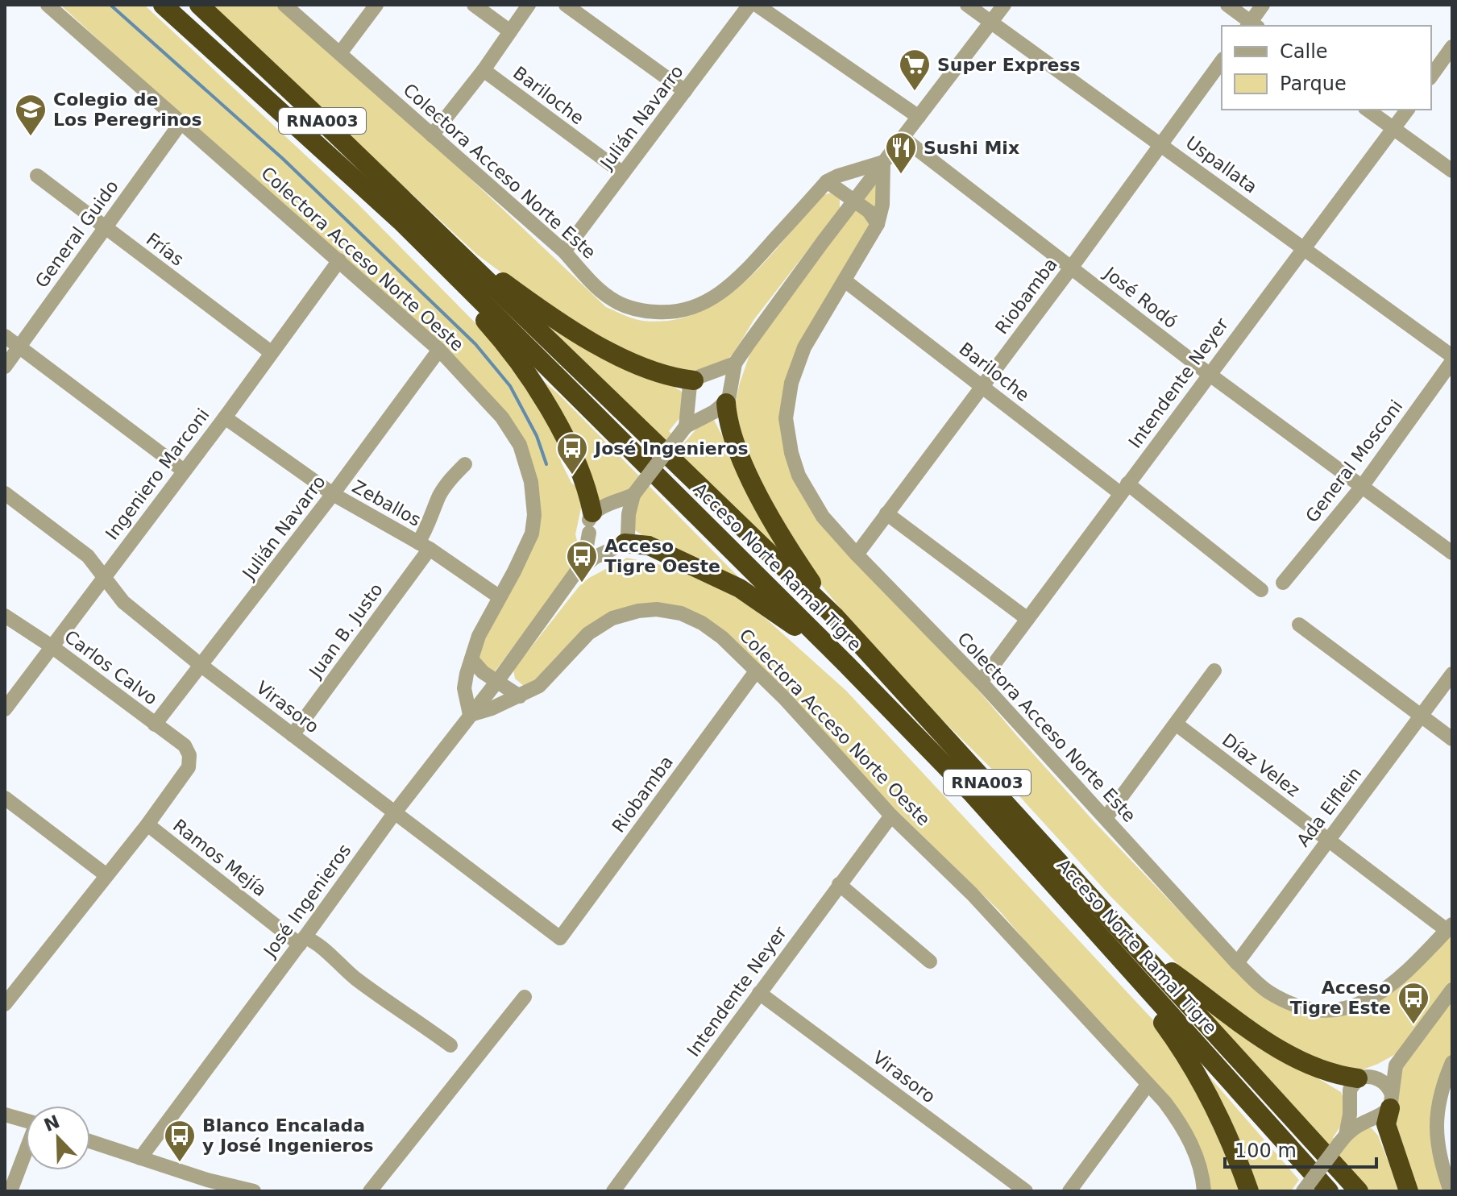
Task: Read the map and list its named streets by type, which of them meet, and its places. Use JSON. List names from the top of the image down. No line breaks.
{"streets":{"highway":["RNA003","Acceso Norte Ramal Tigre"],"street":["Bariloche","Julián Navarro","Uspallata","Colectora Acceso Norte Este","General Guido","Frías","Colectora Acceso Norte Oeste","Riobamba","José Rodó","Intendente Neyer","General Mosconi","Ingeniero Marconi","Zeballos","Juan B. Justo","Carlos Calvo","Virasoro","Díaz Velez","Ada Elflein","Ramos Mejía","José Ingenieros"]},"crossings":[["Bariloche","Julián Navarro"],["Bariloche","Colectora Acceso Norte Este"],["Bariloche","Riobamba"],["Bariloche","Intendente Neyer"],["Julián Navarro","Colectora Acceso Norte Este"],["Julián Navarro","Colectora Acceso Norte Oeste"],["Julián Navarro","Zeballos"],["Julián Navarro","Carlos Calvo"],["Julián Navarro","Virasoro"],["Uspallata","Riobamba"],["Uspallata","Intendente Neyer"],["Uspallata","General Mosconi"],["Colectora Acceso Norte Este","Riobamba"],["Colectora Acceso Norte Este","Intendente Neyer"],["Colectora Acceso Norte Este","Díaz Velez"],["Colectora Acceso Norte Este","Ada Elflein"],["General Guido","Frías"],["General Guido","Colectora Acceso Norte Oeste"],["Frías","Ingeniero Marconi"],["Colectora Acceso Norte Oeste","Riobamba"],["Colectora Acceso Norte Oeste","Intendente Neyer"],["Colectora Acceso Norte Oeste","Ingeniero Marconi"],["Colectora Acceso Norte Oeste","Zeballos"],["Colectora Acceso Norte Oeste","José Ingenieros"],["Riobamba","José Rodó"],["Riobamba","Virasoro"],["José Rodó","Intendente Neyer"],["José Rodó","General Mosconi"],["Intendente Neyer","Virasoro"],["Ingeniero Marconi","Zeballos"],["Ingeniero Marconi","Carlos Calvo"],["Ingeniero Marconi","Virasoro"],["Zeballos","Juan B. Justo"],["Juan B. Justo","Virasoro"],["Carlos Calvo","Ramos Mejía"],["Virasoro","José Ingenieros"],["Díaz Velez","Ada Elflein"],["Ramos Mejía","José Ingenieros"]],"places":{"supermarket":["Super Express"],"school or university":["Colegio de Los Peregrinos"],"restaurant":["Sushi Mix"],"bus stop":["José Ingenieros","Acceso Tigre Oeste","Acceso Tigre Este","Blanco Encalada y José Ingenieros"]},"legend":["Calle","Parque"],"scale_bar":"100 m","north":"top left"}
